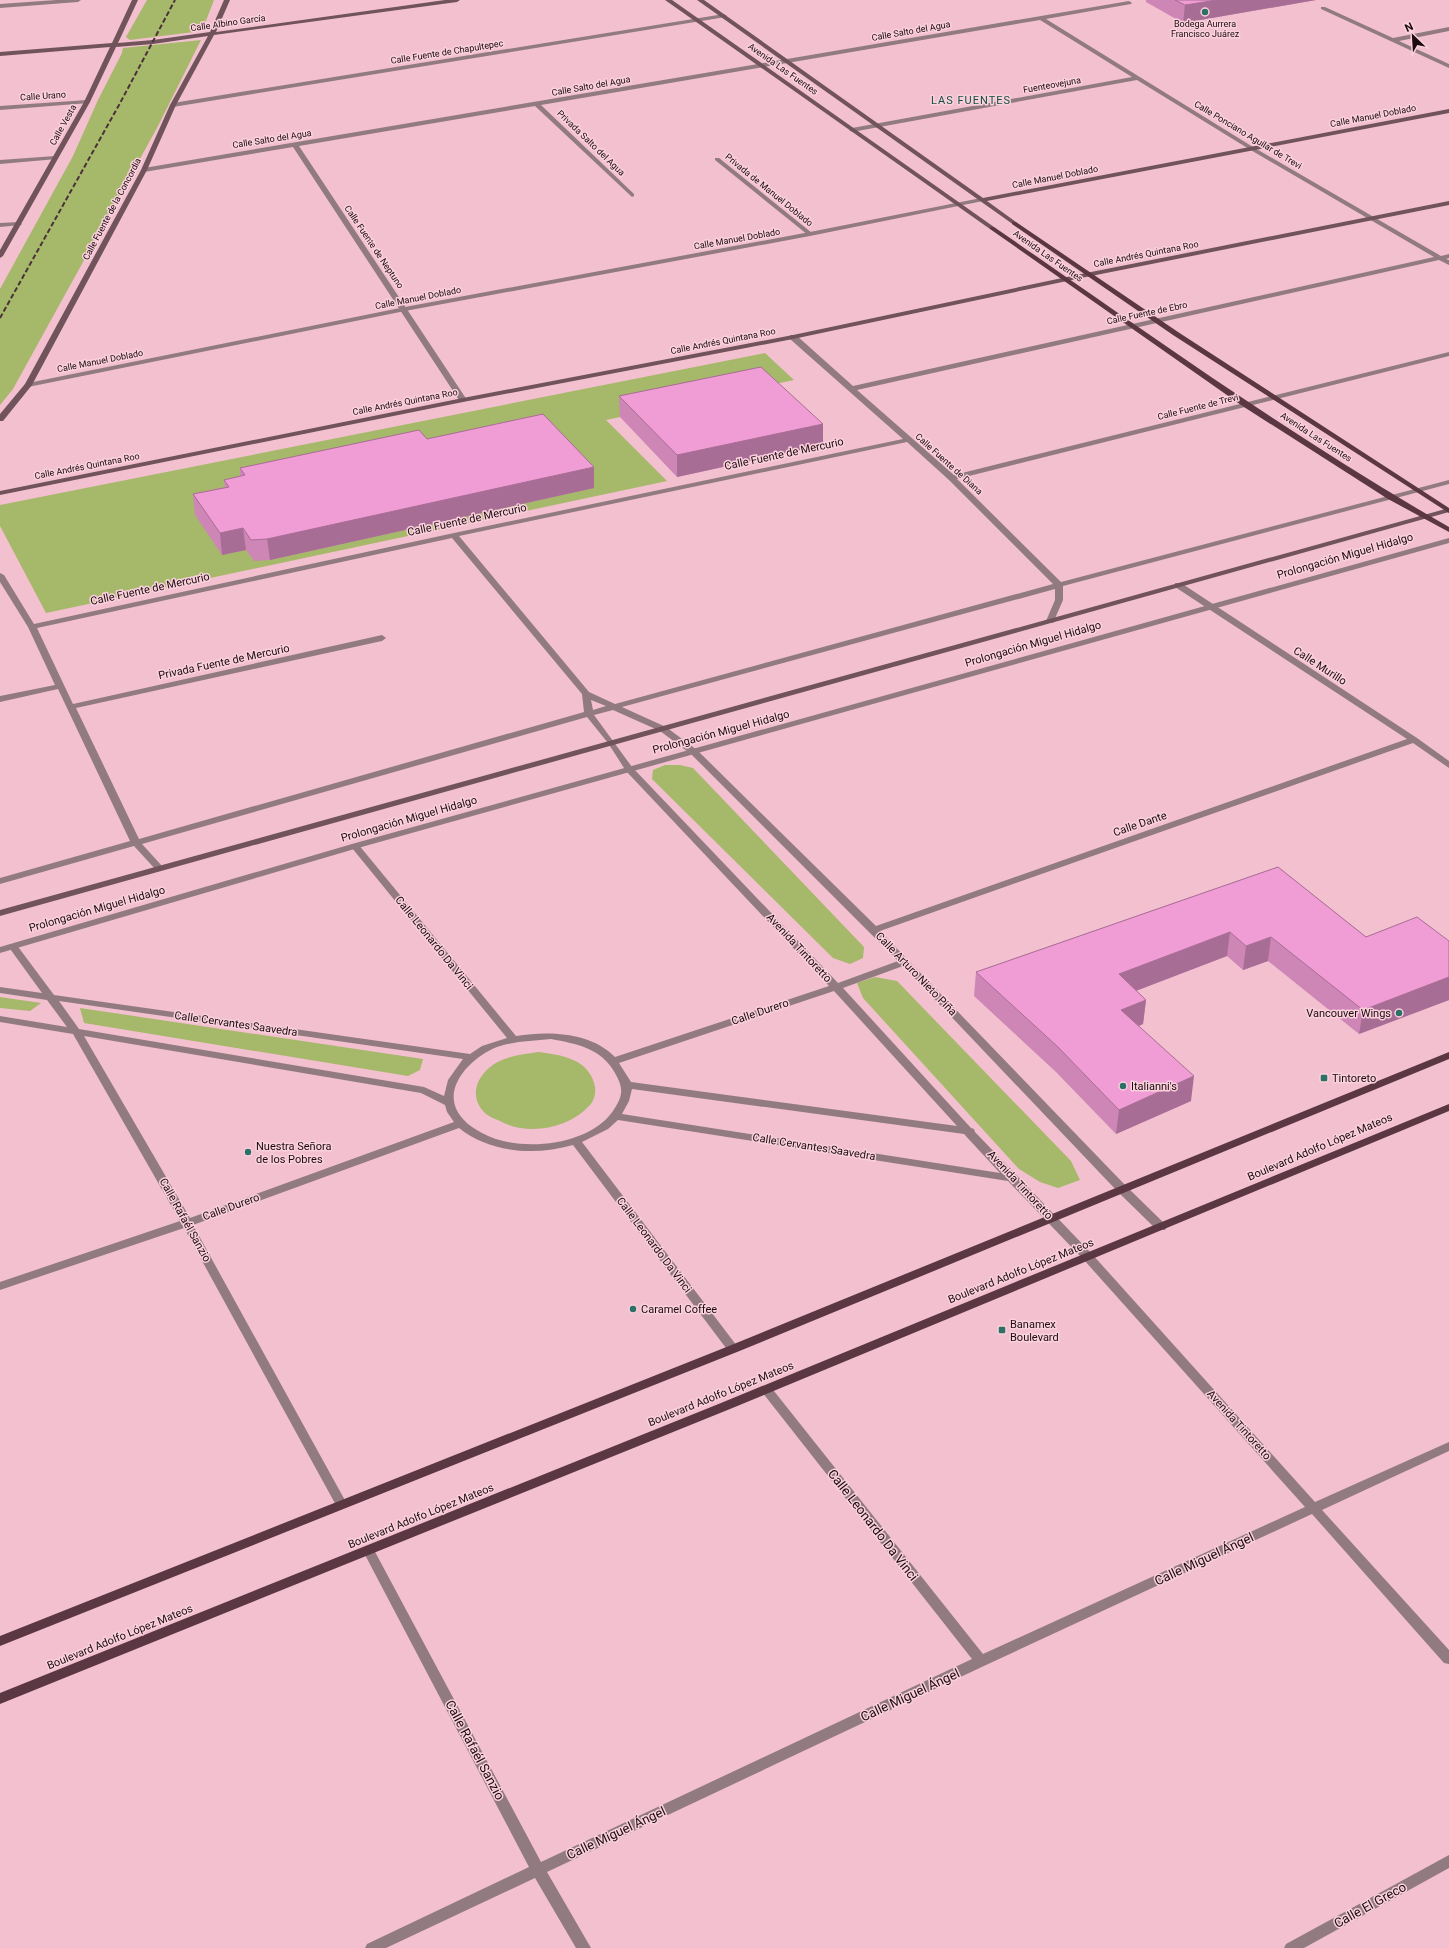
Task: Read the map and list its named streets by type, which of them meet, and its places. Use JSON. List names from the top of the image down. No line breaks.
{"streets":{"main road":["Calle Albino García","Avenida Las Fuentes","Calle Manuel Doblado","Calle Vesta","Calle Fuente de la Concordia","Calle Andrés Quintana Roo","Prolongación Miguel Hidalgo","Boulevard Adolfo López Mateos"],"street":["Calle Salto del Agua","Calle Fuente de Chapultepec","Fuenteovejuna","Calle Urano","Calle Ponciano Aguilar de Trevi","Privada Salto del Agua","Privada de Manuel Doblado","Calle Fuente de Neptuno","Calle Fuente de Ebro","Calle Fuente de Trevi","Calle Fuente de Mercurio","Calle Fuente de Diana","Privada Fuente de Mercurio","Calle Murillo","Calle Dante","Calle Leonardo Da Vinci","Avenida Tintoretto","Calle Arturo Nieto Piña","Calle Durero","Calle Cervantes Saavedra","Calle Rafaél Sanzio","Calle Miguel Ángel","Calle El Greco"]},"crossings":[["Calle Albino García","Calle Vesta"],["Calle Albino García","Calle Fuente de la Concordia"],["Calle Salto del Agua","Avenida Las Fuentes"],["Calle Salto del Agua","Calle Ponciano Aguilar de Trevi"],["Calle Salto del Agua","Privada Salto del Agua"],["Calle Salto del Agua","Calle Fuente de la Concordia"],["Calle Salto del Agua","Calle Fuente de Neptuno"],["Calle Fuente de Chapultepec","Avenida Las Fuentes"],["Calle Fuente de Chapultepec","Calle Fuente de la Concordia"],["Avenida Las Fuentes","Fuenteovejuna"],["Avenida Las Fuentes","Calle Manuel Doblado"],["Avenida Las Fuentes","Calle Andrés Quintana Roo"],["Avenida Las Fuentes","Calle Fuente de Ebro"],["Avenida Las Fuentes","Calle Fuente de Trevi"],["Avenida Las Fuentes","Prolongación Miguel Hidalgo"],["Fuenteovejuna","Calle Ponciano Aguilar de Trevi"],["Calle Urano","Calle Vesta"],["Calle Manuel Doblado","Calle Ponciano Aguilar de Trevi"],["Calle Manuel Doblado","Privada de Manuel Doblado"],["Calle Manuel Doblado","Calle Fuente de la Concordia"],["Calle Manuel Doblado","Calle Fuente de Neptuno"],["Calle Ponciano Aguilar de Trevi","Calle Andrés Quintana Roo"],["Calle Ponciano Aguilar de Trevi","Calle Fuente de Ebro"],["Calle Fuente de Neptuno","Calle Andrés Quintana Roo"],["Calle Andrés Quintana Roo","Calle Fuente de Diana"],["Calle Fuente de Ebro","Calle Fuente de Diana"],["Calle Fuente de Trevi","Calle Fuente de Diana"],["Calle Fuente de Mercurio","Calle Fuente de Diana"],["Prolongación Miguel Hidalgo","Calle Murillo"],["Prolongación Miguel Hidalgo","Calle Leonardo Da Vinci"],["Prolongación Miguel Hidalgo","Avenida Tintoretto"],["Prolongación Miguel Hidalgo","Calle Arturo Nieto Piña"],["Prolongación Miguel Hidalgo","Calle Rafaél Sanzio"],["Calle Murillo","Calle Dante"],["Calle Dante","Calle Arturo Nieto Piña"],["Calle Leonardo Da Vinci","Boulevard Adolfo López Mateos"],["Calle Leonardo Da Vinci","Calle Miguel Ángel"],["Avenida Tintoretto","Calle Durero"],["Avenida Tintoretto","Calle Cervantes Saavedra"],["Avenida Tintoretto","Boulevard Adolfo López Mateos"],["Avenida Tintoretto","Calle Miguel Ángel"],["Calle Arturo Nieto Piña","Calle Durero"],["Calle Arturo Nieto Piña","Boulevard Adolfo López Mateos"],["Calle Durero","Calle Rafaél Sanzio"],["Calle Cervantes Saavedra","Calle Rafaél Sanzio"],["Boulevard Adolfo López Mateos","Calle Rafaél Sanzio"],["Calle Rafaél Sanzio","Calle Miguel Ángel"]],"districts":["LAS FUENTES"],"places":{"other":["Bodega Aurrera Francisco Juárez","Vancouver Wings","Italianni's","Nuestra Señora de los Pobres","Caramel Coffee"],"transit":["Tintoreto","Banamex Boulevard"]},"north":"top left"}
